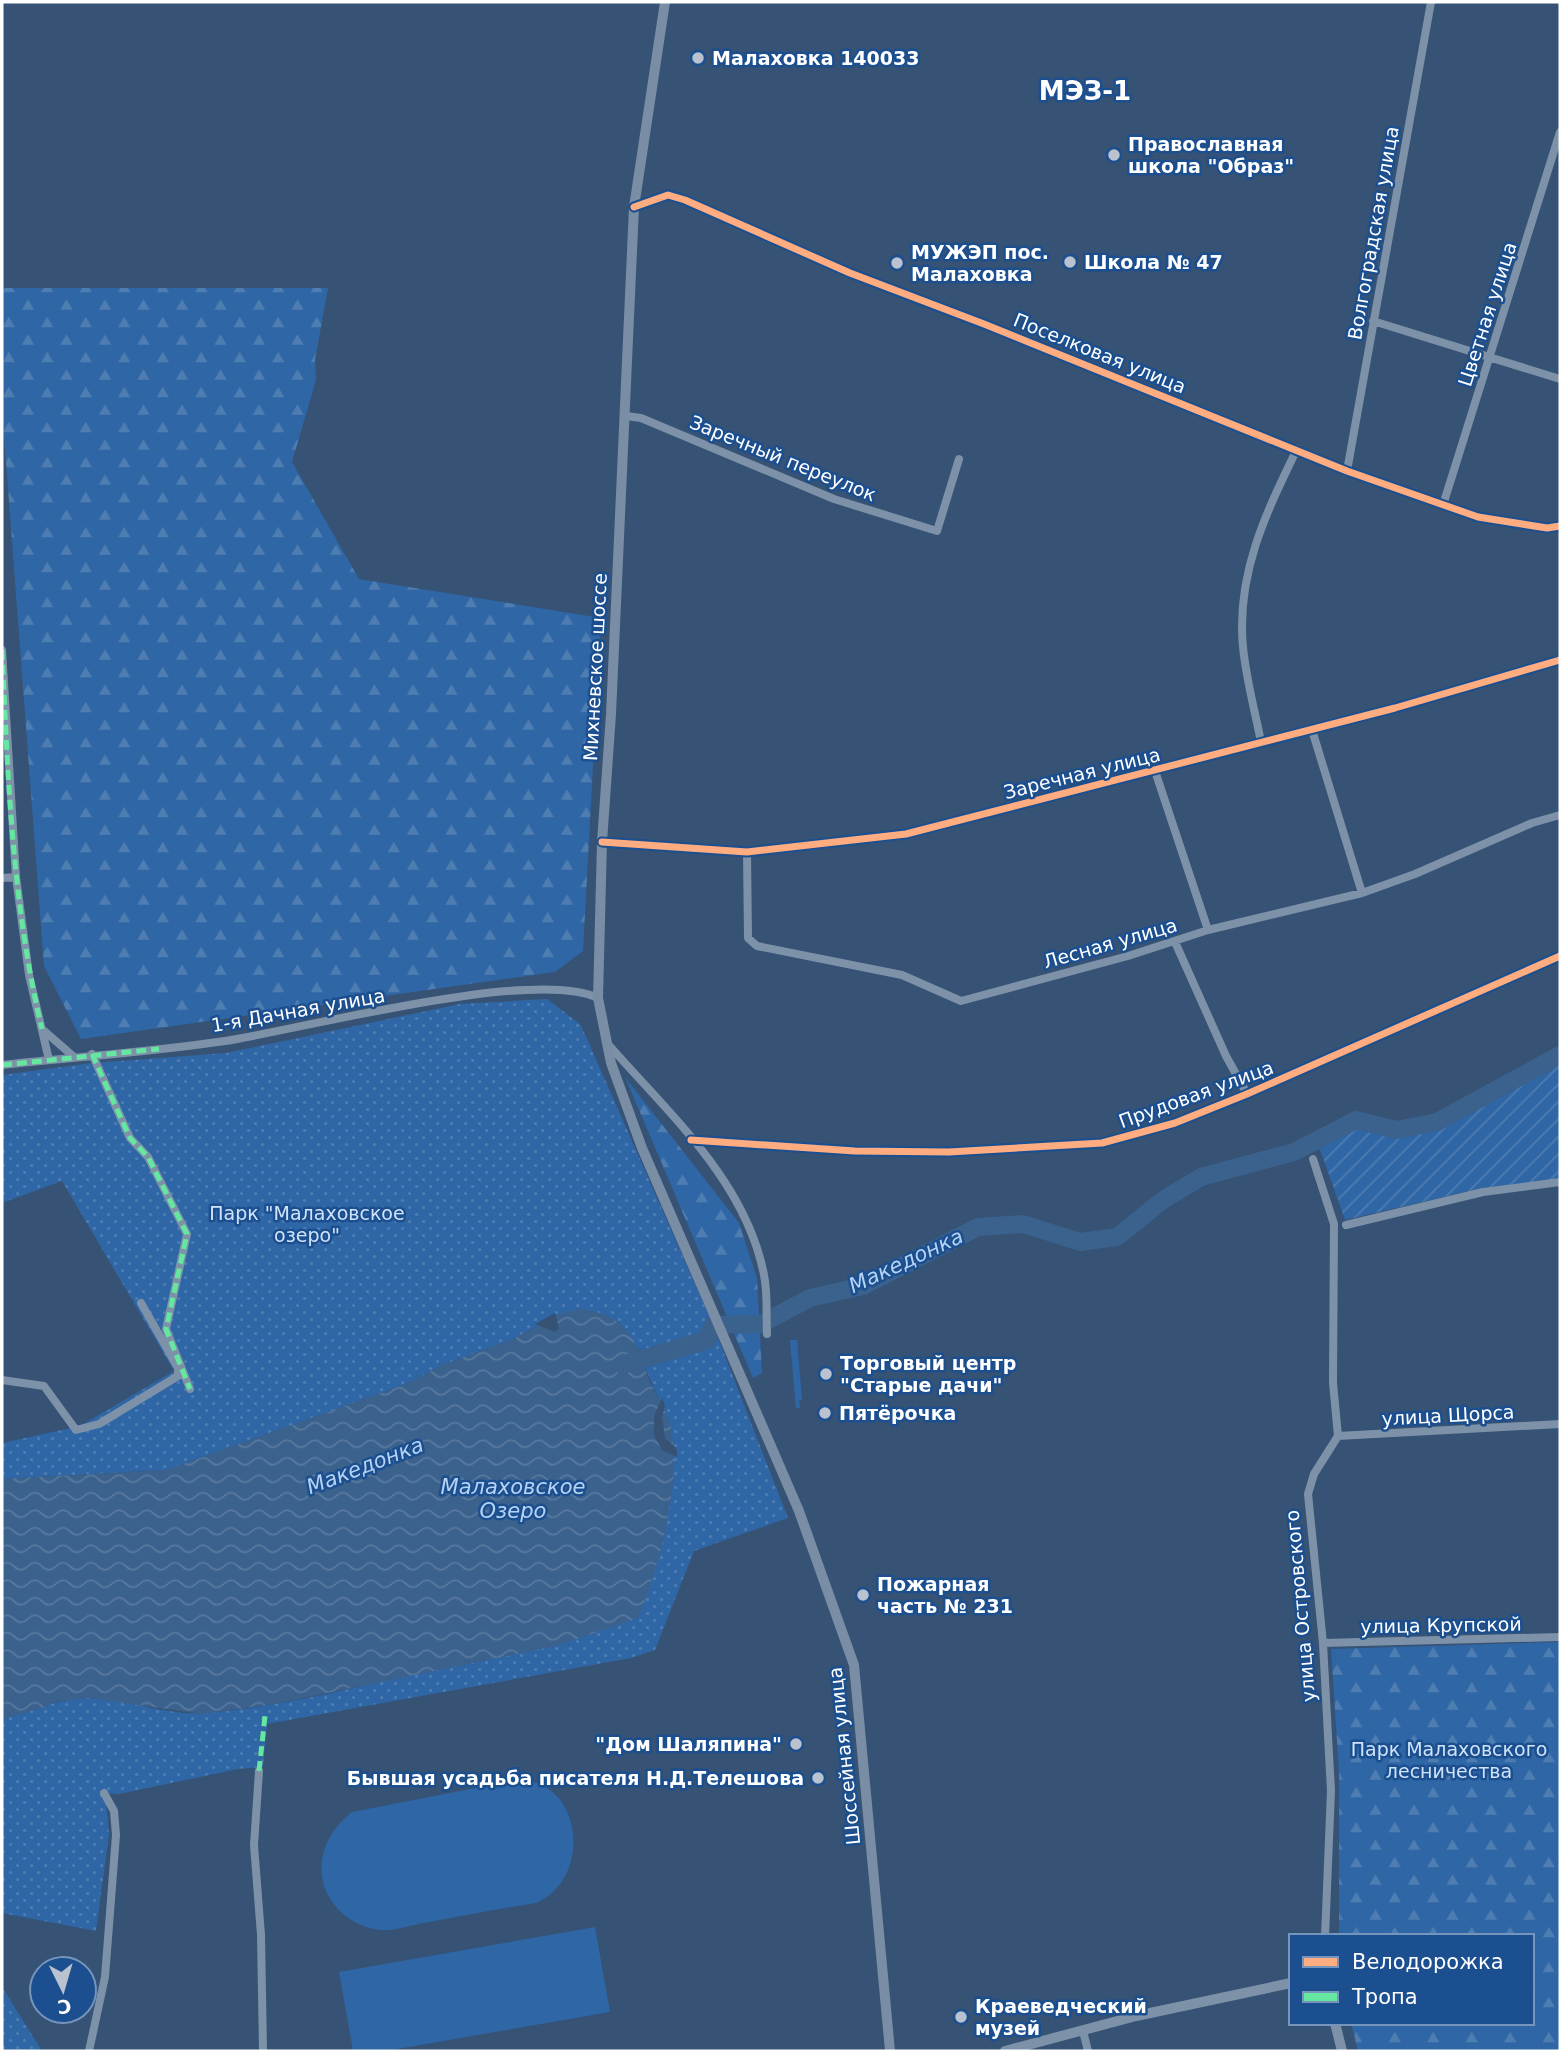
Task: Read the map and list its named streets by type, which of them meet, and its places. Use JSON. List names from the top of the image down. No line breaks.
{"streets":{"main road":["Михневское шоссе","Шоссейная улица"],"street":["Волгоградская улица","Цветная улица","Поселковая улица","Заречный переулок","Заречная улица","Лесная улица","1-я Дачная улица","Прудовая улица","улица Щорса","улица Островского","улица Крупской"]},"crossings":[["Волгоградская улица","Поселковая улица"],["Цветная улица","Поселковая улица"],["Поселковая улица","Михневское шоссе"],["Заречный переулок","Михневское шоссе"],["Михневское шоссе","Заречная улица"],["Михневское шоссе","1-я Дачная улица"],["Михневское шоссе","Шоссейная улица"],["Заречная улица","Лесная улица"],["улица Щорса","улица Островского"],["улица Островского","улица Крупской"]],"districts":["МЭЗ-1"],"water":["Македонка","Малаховское Озеро"],"parks":["Парк \"Малаховское озеро\"","Парк Малаховского лесничества"],"places":["Малаховка 140033","Православная школа \"Образ\"","Школа № 47","МУЖЭП пос. Малаховка","Торговый центр \"Старые дачи\"","Пятёрочка","Пожарная часть № 231","\"Дом Шаляпина\"","Бывшая усадьба писателя Н.Д.Телешова","Краеведческий музей"],"legend":["Велодорожка","Тропа"],"north":"bottom"}
